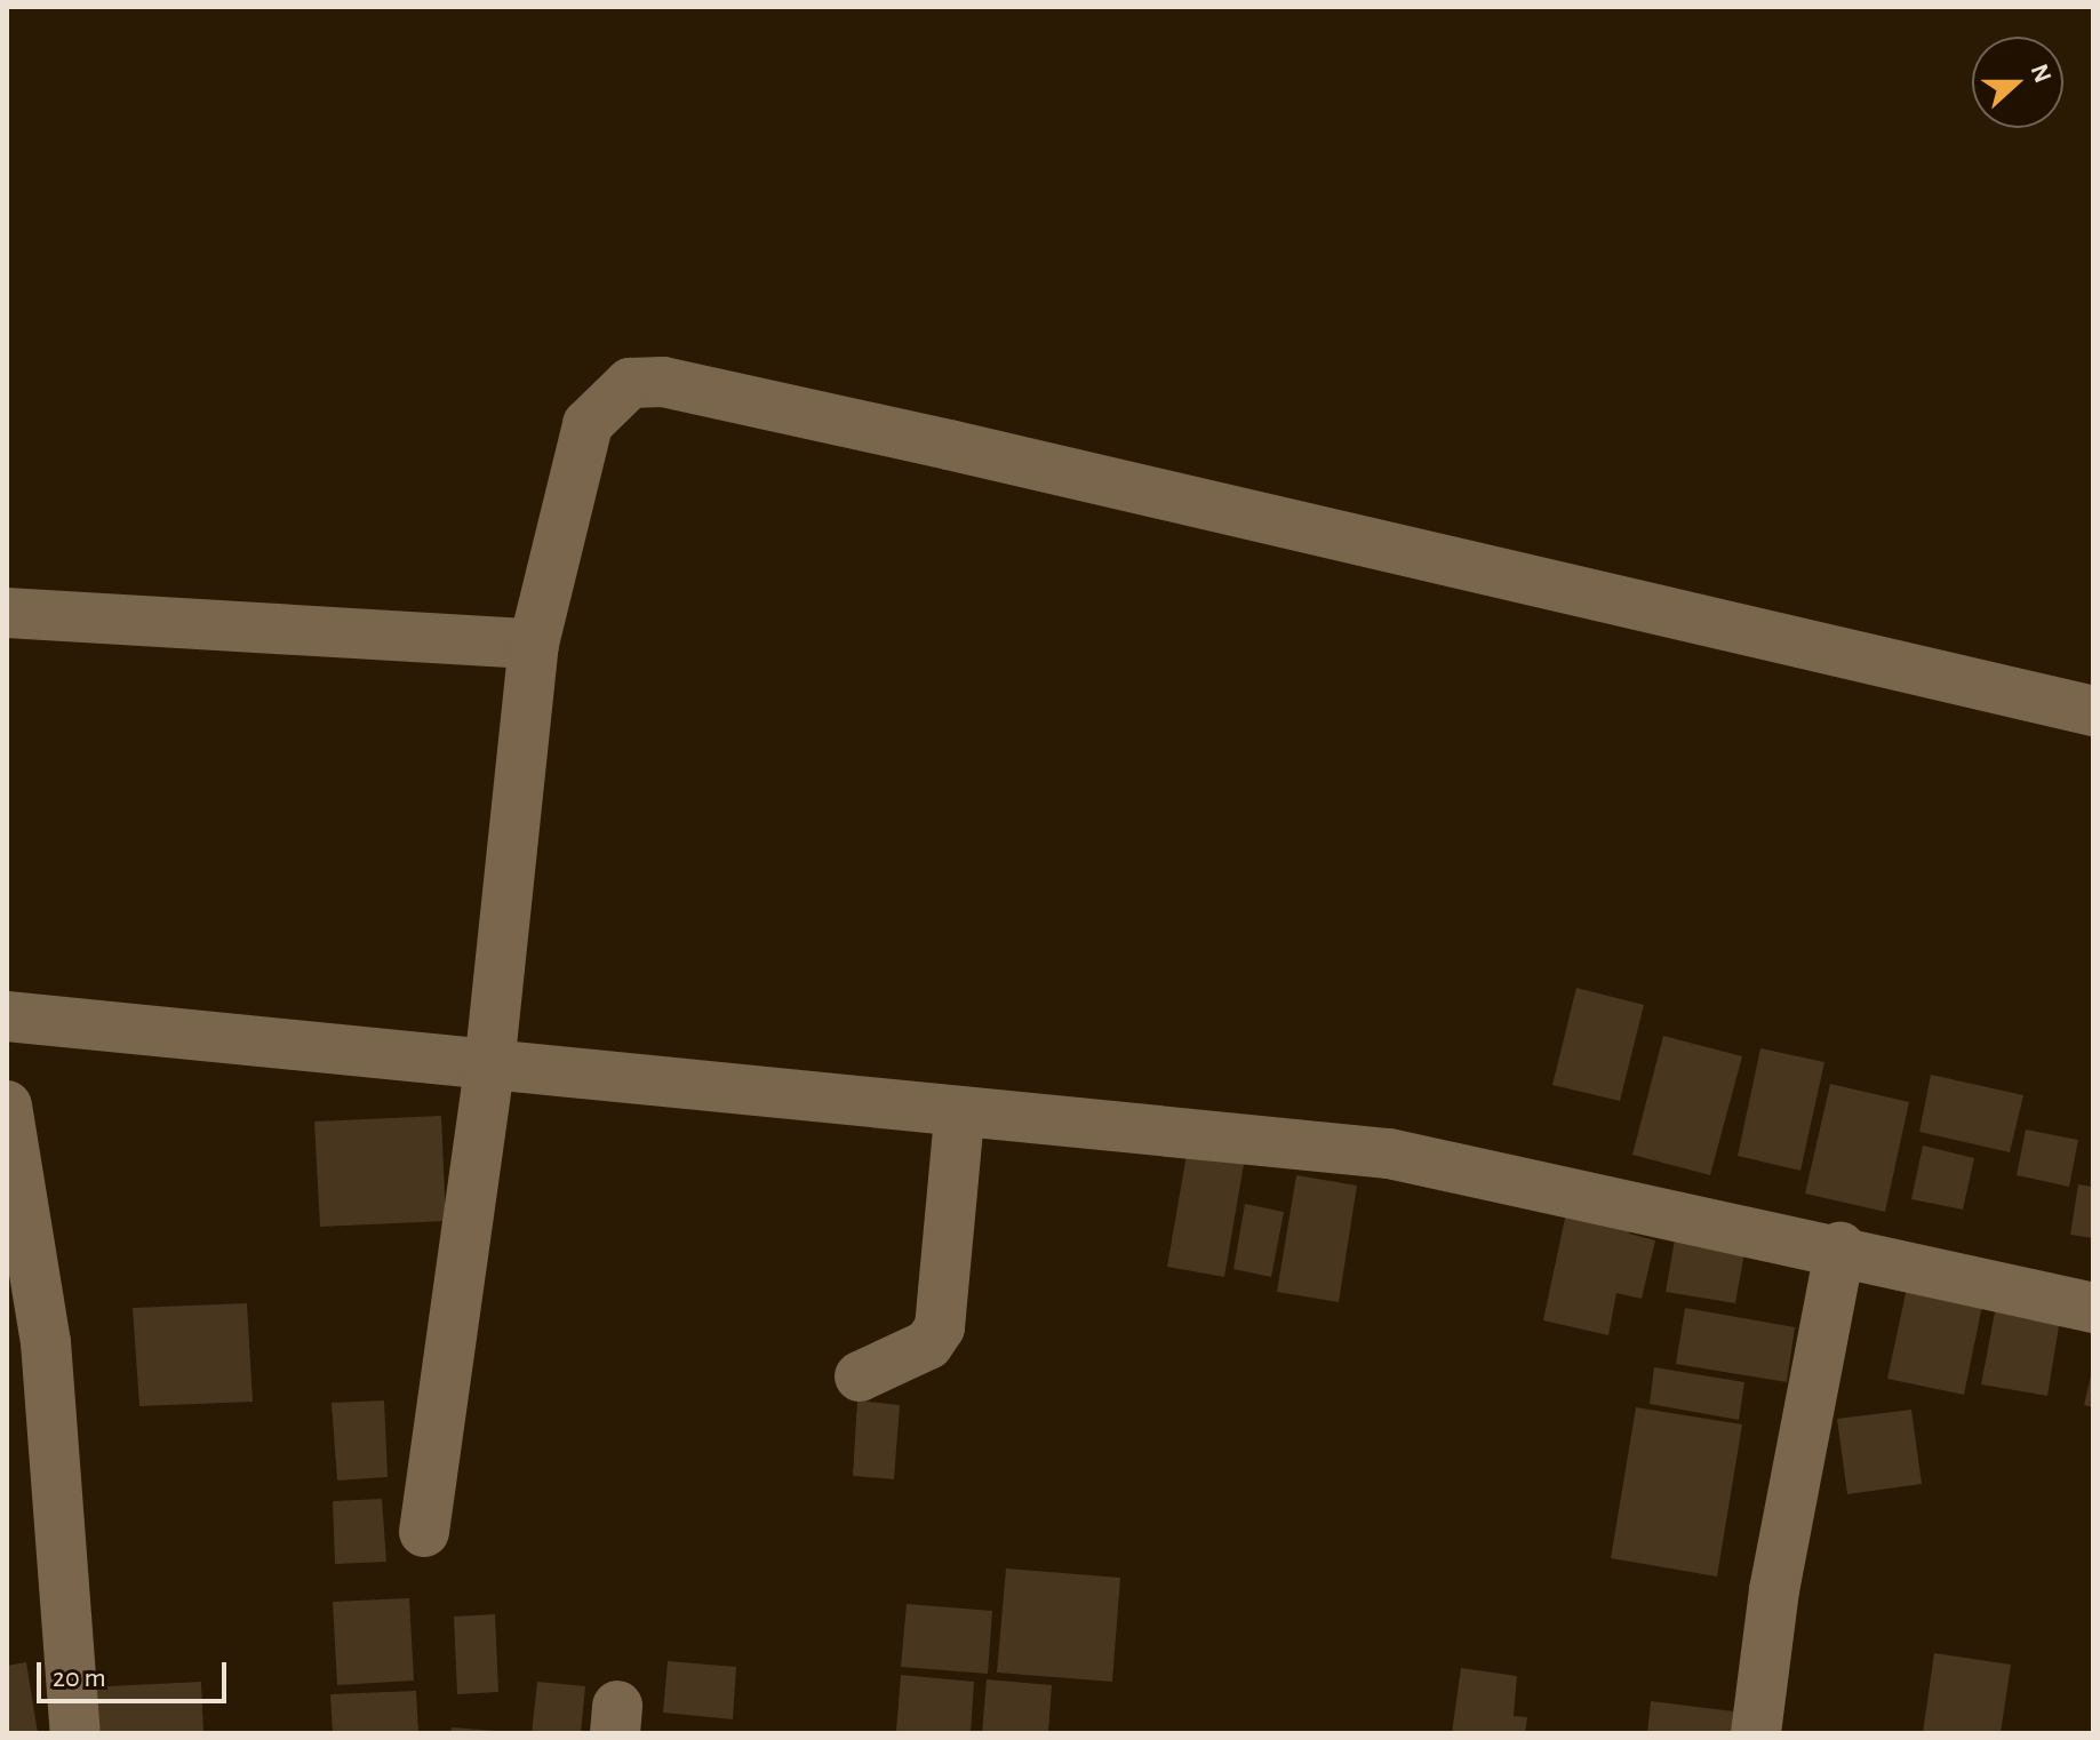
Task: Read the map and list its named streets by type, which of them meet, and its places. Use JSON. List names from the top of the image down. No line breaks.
{"scale_bar":"20 m","north":"right"}
